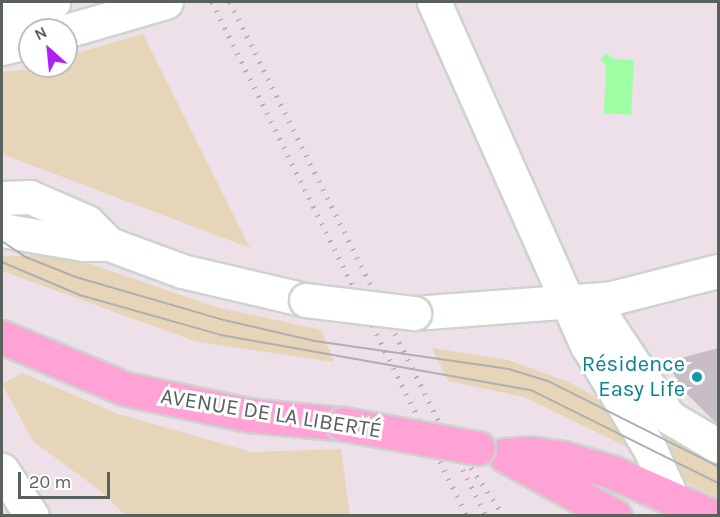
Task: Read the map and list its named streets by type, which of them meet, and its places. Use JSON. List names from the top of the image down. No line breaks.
{"streets":{"main road":["AVENUE DE LA LIBERTÉ"]},"places":["Résidence Easy Life"],"scale_bar":"20 m","north":"top left"}
